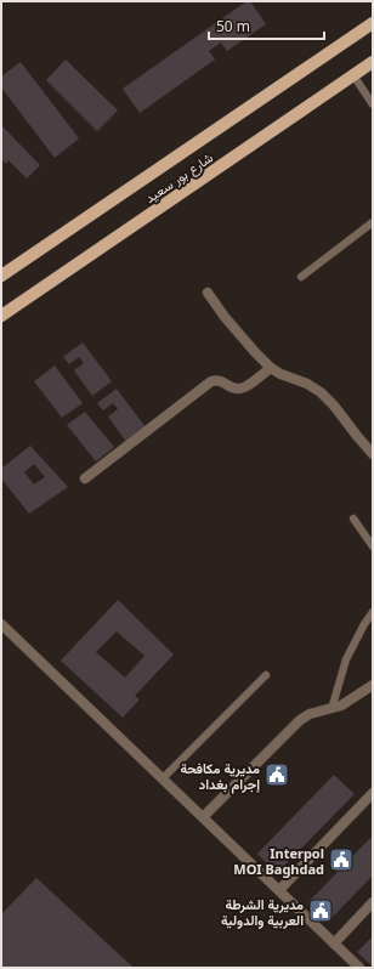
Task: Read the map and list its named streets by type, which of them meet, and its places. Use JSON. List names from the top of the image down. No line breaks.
{"streets":{"main road":["شارع بور سعيد"]},"places":{"public building":["مديرية مكافحة إجرام بغداد","Interpol MOI Baghdad","مديرية الشرطة العربية والدولية"]},"scale_bar":"50 m"}
